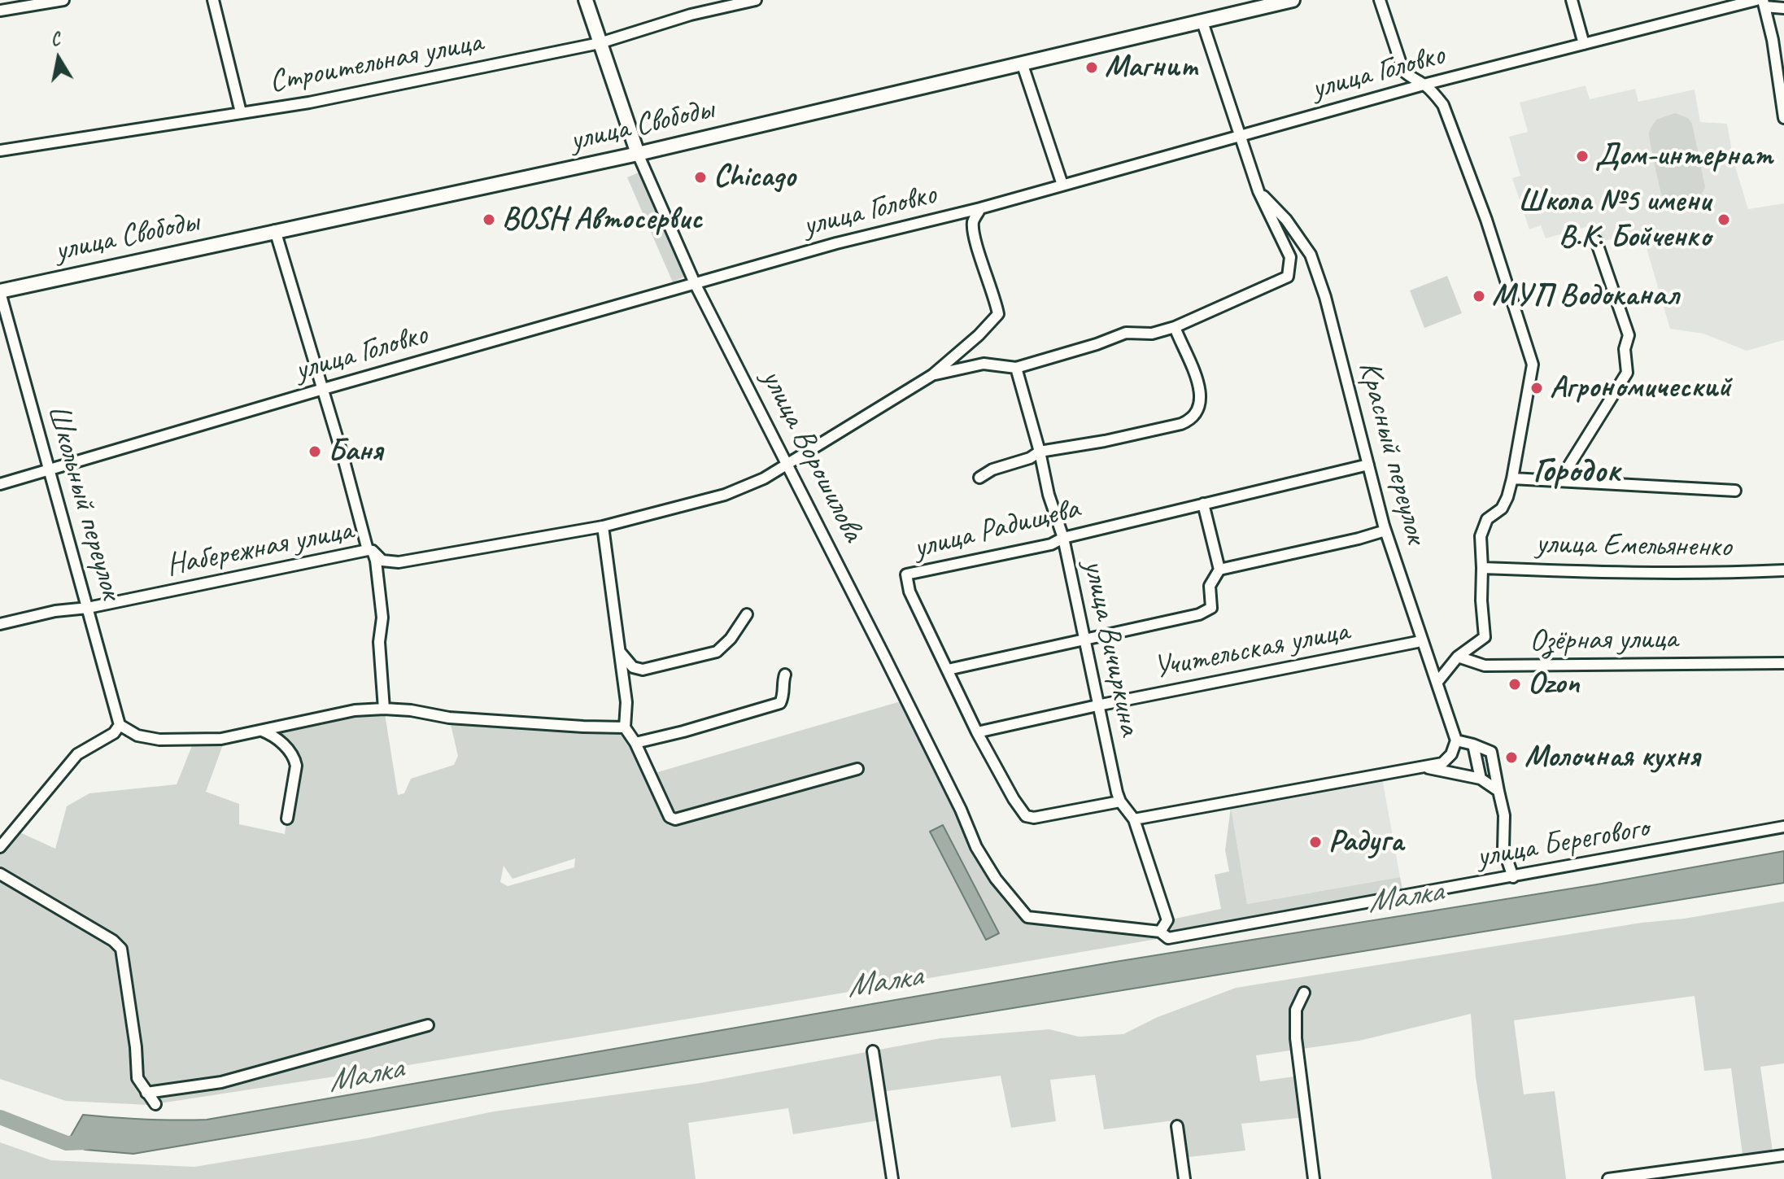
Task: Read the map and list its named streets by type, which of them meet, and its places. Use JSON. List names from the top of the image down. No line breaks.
{"streets":{"main road":["улица Свободы","улица Ворошилова"],"street":["Строительная улица","улица Головко","Красный переулок","Школьный переулок","улица Радищева","улица Емельяненко","Набережная улица","Озёрная улица","улица Вичиркина","Учительская улица","улица Берегового"]},"crossings":[["Строительная улица","улица Ворошилова"],["улица Головко","Красный переулок"],["улица Головко","улица Ворошилова"],["улица Головко","Школьный переулок"],["улица Головко","Набережная улица"],["улица Свободы","Красный переулок"],["улица Свободы","улица Ворошилова"],["улица Свободы","Школьный переулок"],["Красный переулок","улица Радищева"],["Красный переулок","Набережная улица"],["Красный переулок","Учительская улица"],["улица Ворошилова","Набережная улица"],["улица Ворошилова","улица Берегового"],["Школьный переулок","Набережная улица"],["улица Радищева","улица Вичиркина"],["улица Радищева","Учительская улица"],["Набережная улица","улица Вичиркина"],["улица Вичиркина","Учительская улица"],["улица Вичиркина","улица Берегового"]],"districts":["Городок"],"water":["Малка"],"places":["Магнит","Дом-интернат","Chicago","BOSH Автосервис","Школа №5 имени В.К. Бойченко","МУП Водоканал","Агрономический","Баня","Ozon","Молочная кухня","Радуга"],"north":"top"}
